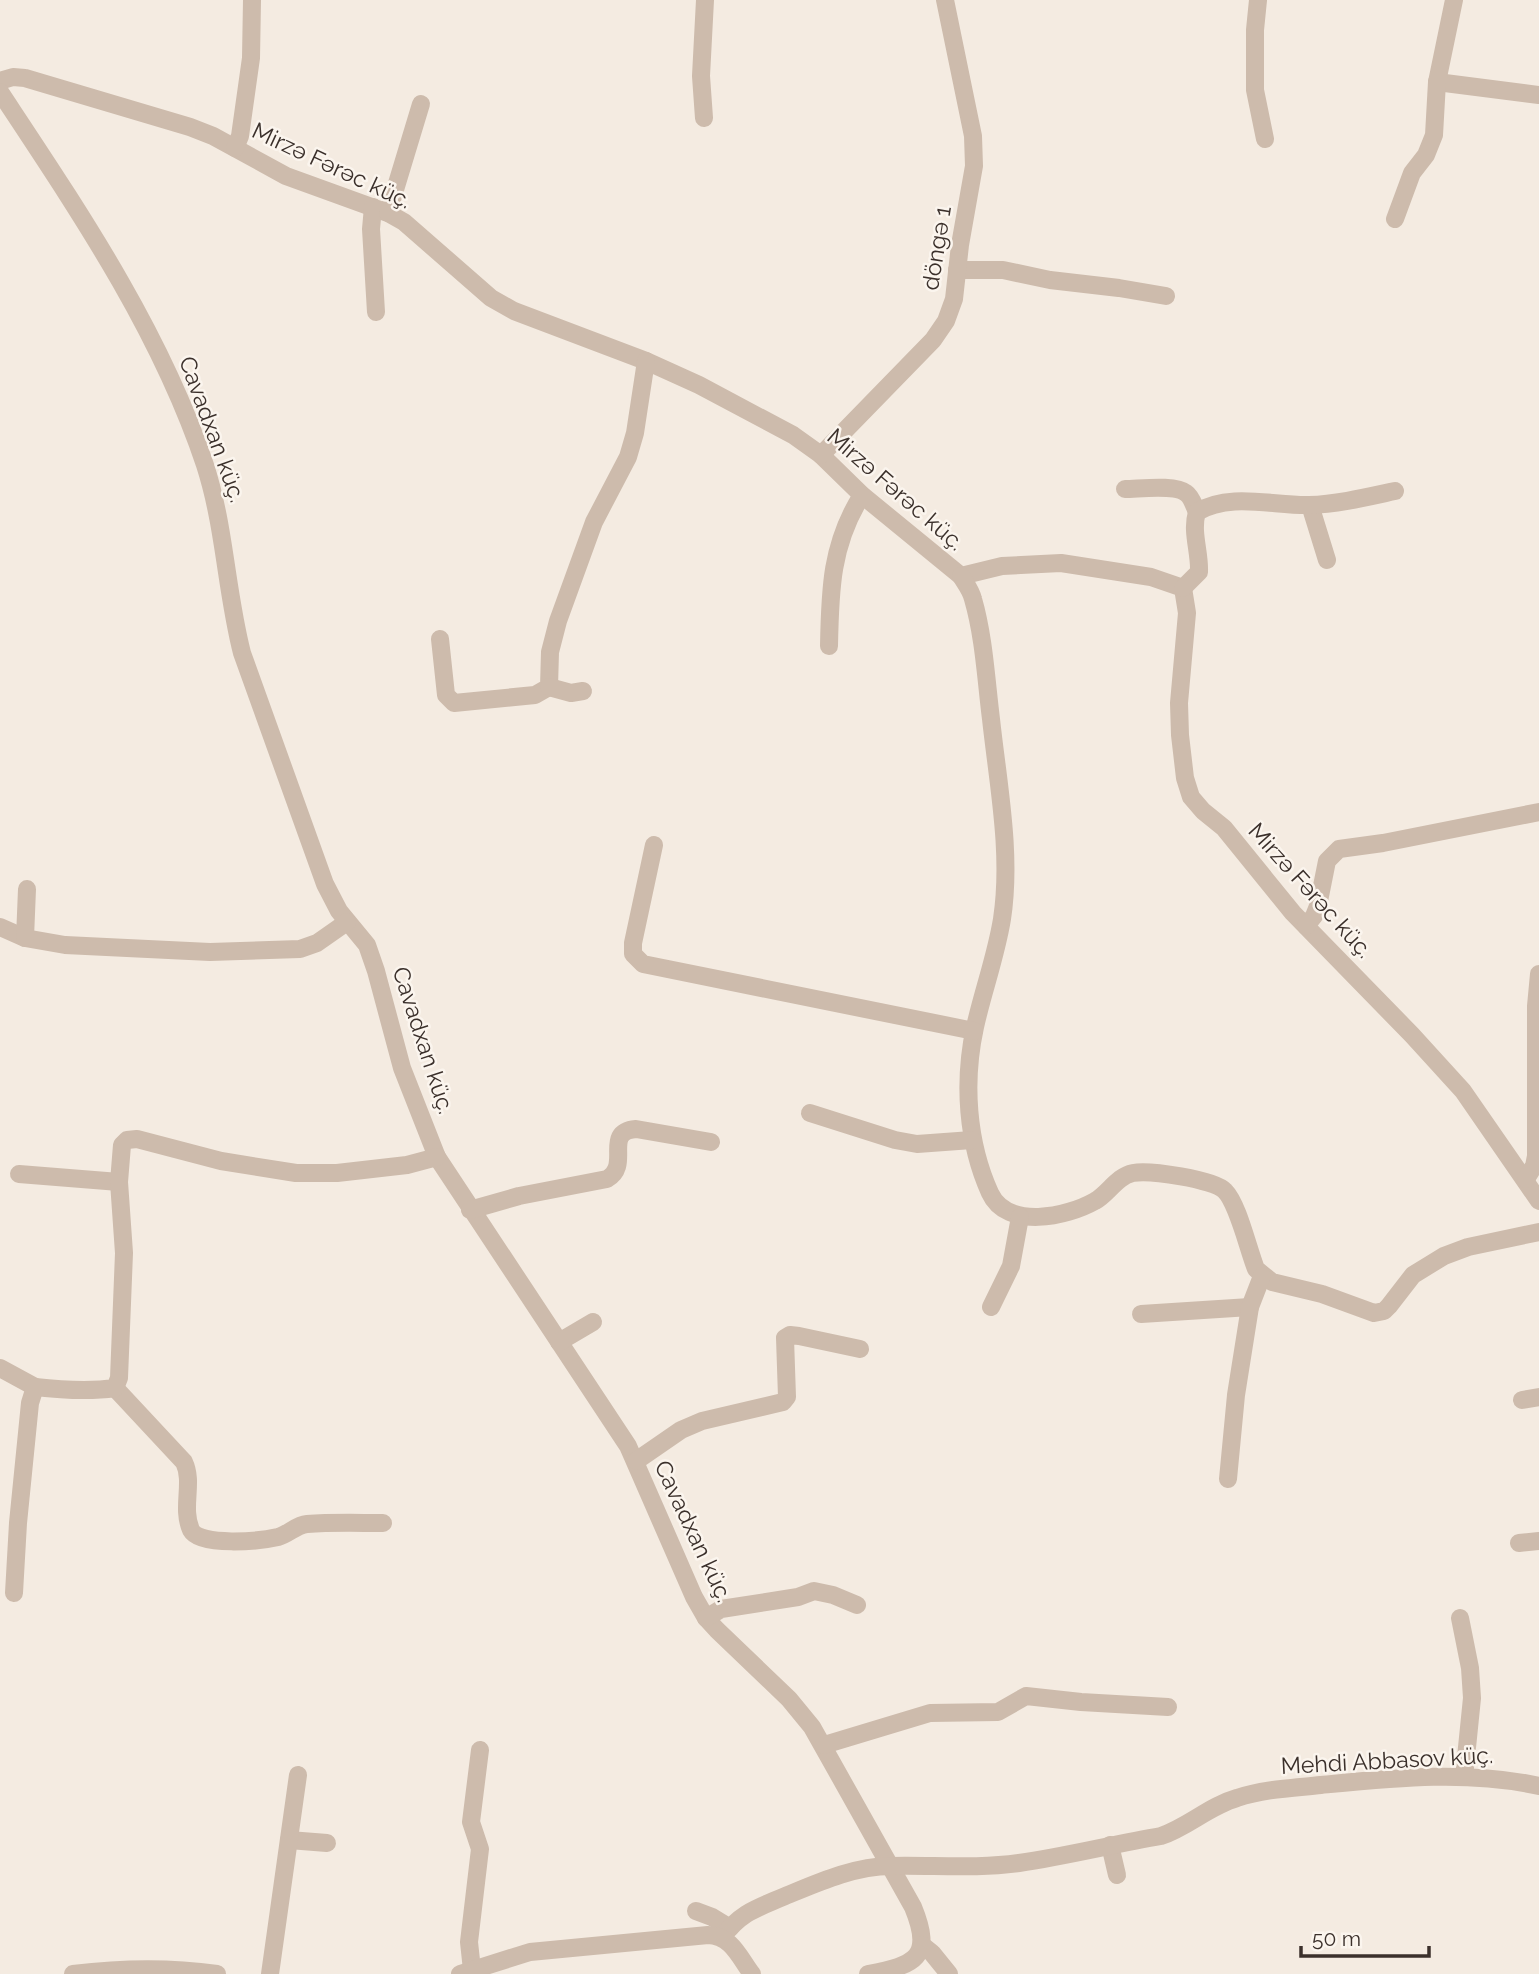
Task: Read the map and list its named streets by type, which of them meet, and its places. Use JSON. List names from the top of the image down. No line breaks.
{"streets":{"street":["Mirzə Fərəc küç.","döngə 1","Cavadxan küç.","Mehdi Abbasov küç."]},"crossings":[["Mirzə Fərəc küç.","döngə 1"],["Cavadxan küç.","Mehdi Abbasov küç."]],"scale_bar":"50 m"}
